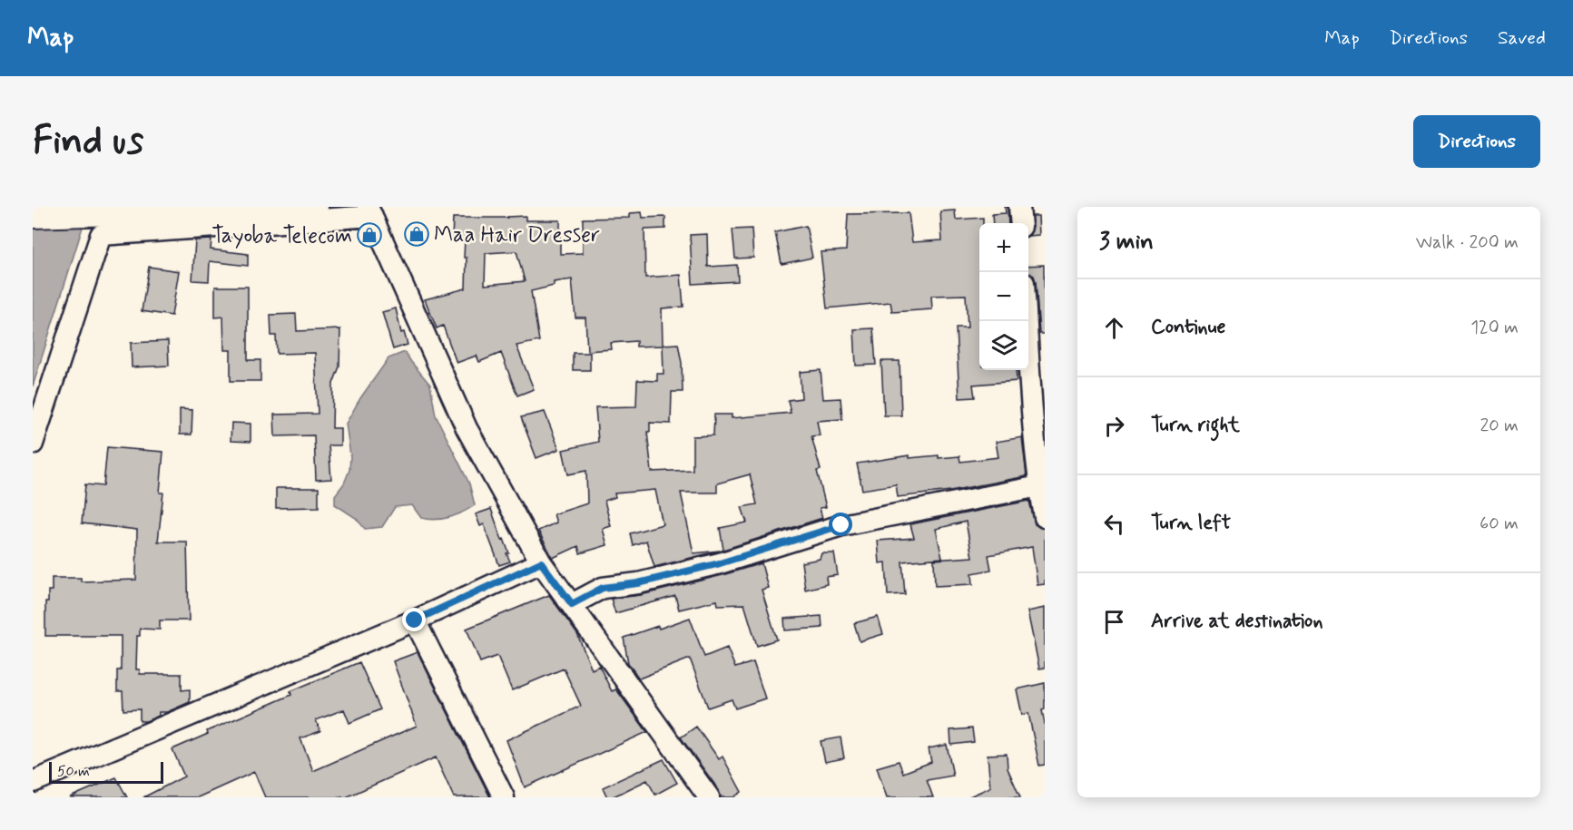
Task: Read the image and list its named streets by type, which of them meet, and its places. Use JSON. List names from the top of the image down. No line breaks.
{"places":{"shop":["Maa Hair Dresser","Tayoba Telecom"]},"scale_bar":"50 m","page":{"header":"Map","nav":["Map","Directions","Saved"],"buttons":"Directions","title":"Find us","heading":["3 min","Walk · 200 m"],"map_buttons":["+","−"],"list":[["Continue","120 m"],["Turn right","20 m"],["Turn left","60 m"],"Arrive at destination"],"scale":"50 m"}}
